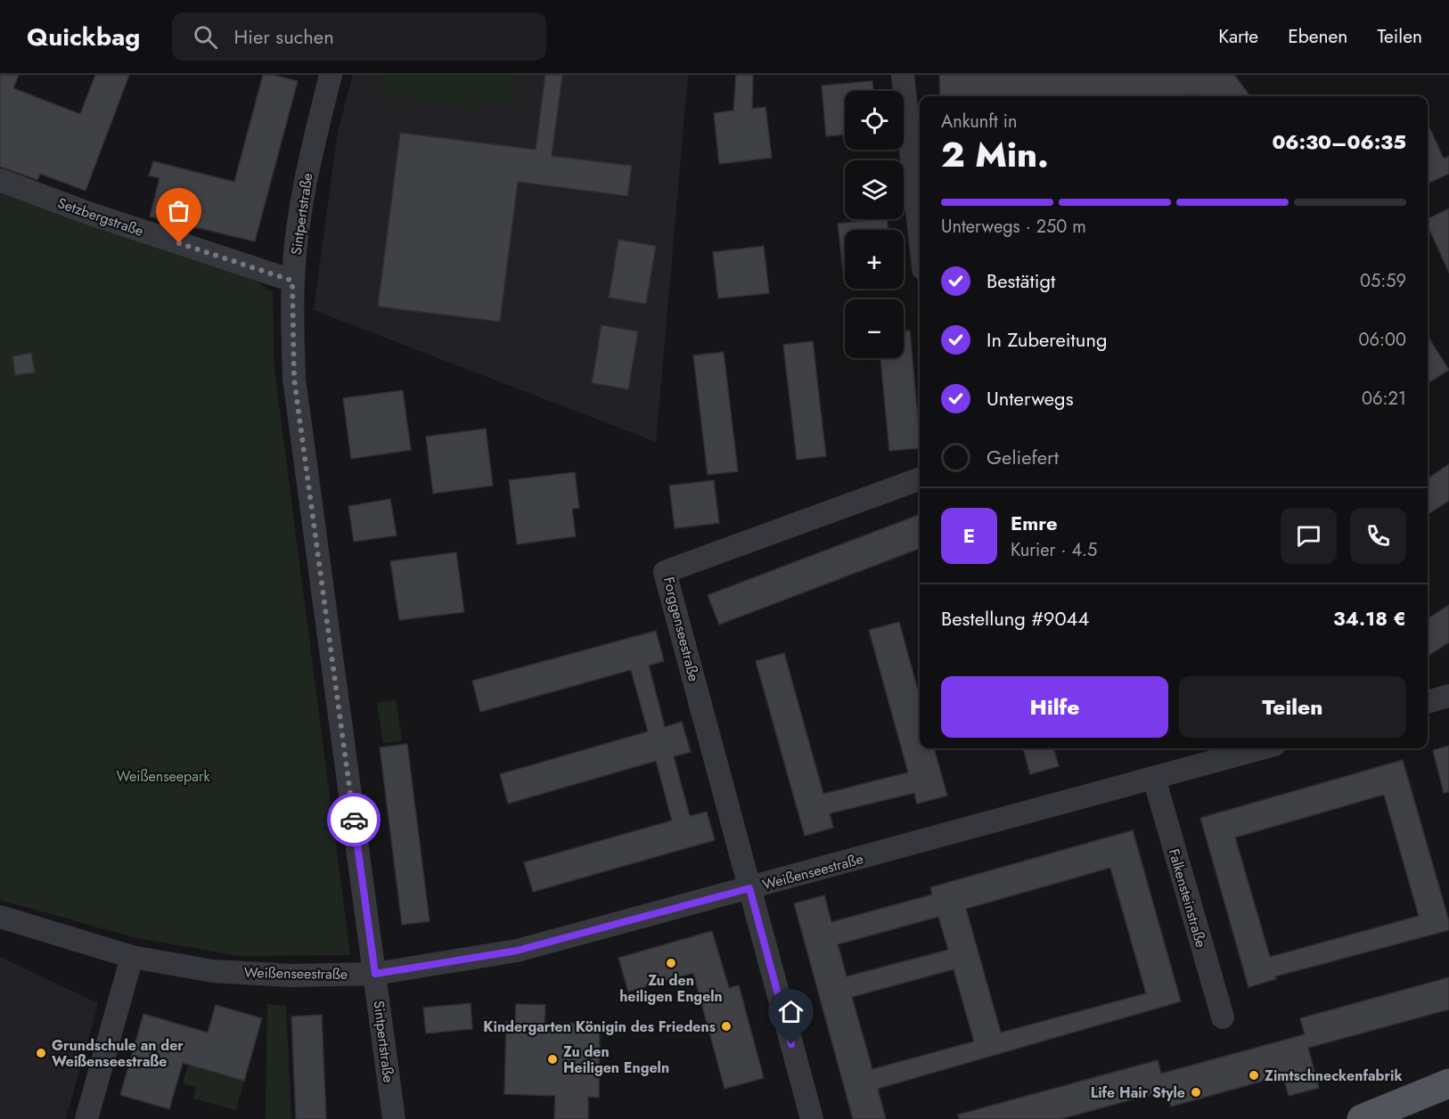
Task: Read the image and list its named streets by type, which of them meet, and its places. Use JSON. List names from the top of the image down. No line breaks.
{"streets":{"street":["Sintpertstraße","Setzbergstraße","Forggenseestraße","Weißenseestraße","Falkensteinstraße"]},"crossings":[["Sintpertstraße","Setzbergstraße"],["Sintpertstraße","Weißenseestraße"],["Forggenseestraße","Weißenseestraße"],["Weißenseestraße","Falkensteinstraße"]],"parks":["Weißenseepark"],"places":["Zu den heiligen Engeln","Kindergarten Königin des Friedens","Grundschule an der Weißenseestraße","Zu den Heiligen Engeln","Zimtschneckenfabrik","Life Hair Style"],"page":{"header":"Quickbag","search":"Hier suchen","nav":["Karte","Ebenen","Teilen"],"map_buttons":["+","−"],"heading":["2 Min.","Ankunft in","06:30–06:35"],"panel":["Emre","Kurier · 4.5","Bestellung #9044","34.18 €"],"bar":"Unterwegs · 250 m","list":[["Bestätigt","05:59"],["In Zubereitung","06:00"],["Unterwegs","06:21"],"Geliefert"],"round":"E","buttons":["Hilfe","Teilen"]}}
